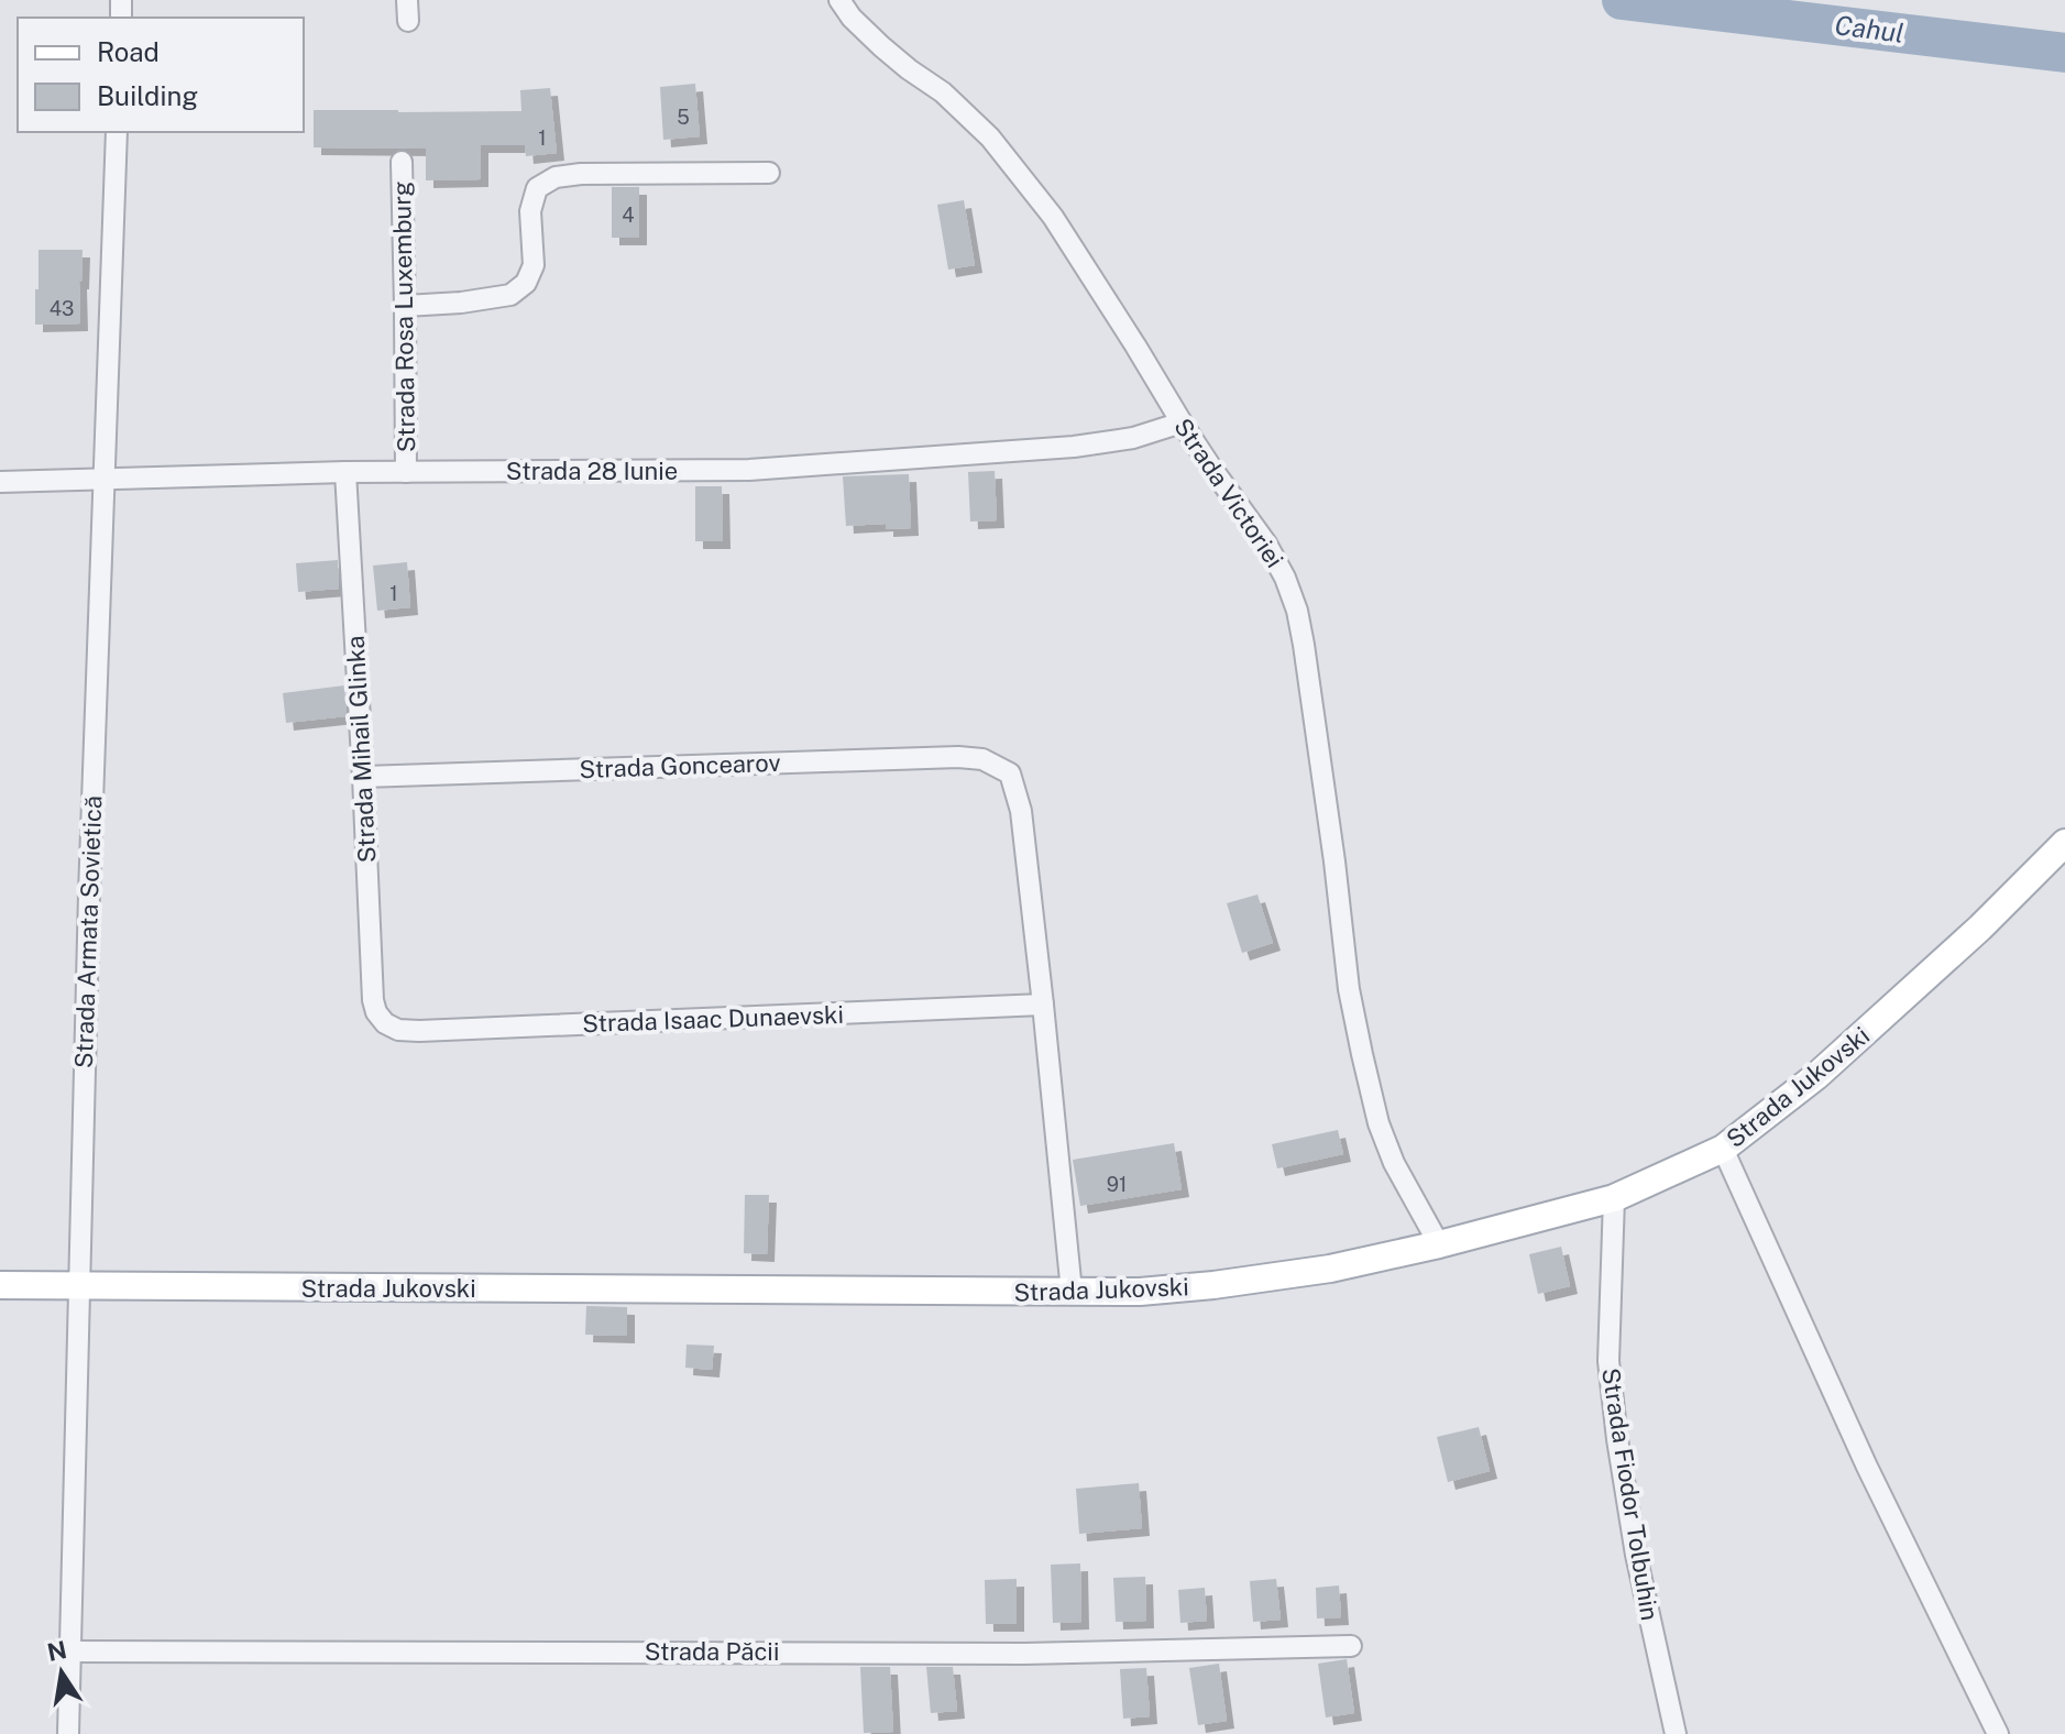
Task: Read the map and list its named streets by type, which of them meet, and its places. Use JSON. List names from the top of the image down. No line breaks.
{"streets":{"main road":["Strada Jukovski"],"street":["Strada Rosa Luxemburg","Strada 28 Iunie","Strada Victoriei","Strada Mihail Glinka","Strada Goncearov","Strada Armata Sovietică","Strada Isaac Dunaevski","Strada Fiodor Tolbuhin","Strada Păcii"]},"crossings":[["Strada Rosa Luxemburg","Strada 28 Iunie"],["Strada 28 Iunie","Strada Victoriei"],["Strada 28 Iunie","Strada Mihail Glinka"],["Strada 28 Iunie","Strada Armata Sovietică"],["Strada Victoriei","Strada Jukovski"],["Strada Mihail Glinka","Strada Goncearov"],["Strada Mihail Glinka","Strada Isaac Dunaevski"],["Strada Goncearov","Strada Isaac Dunaevski"],["Strada Armata Sovietică","Strada Jukovski"],["Strada Armata Sovietică","Strada Păcii"],["Strada Jukovski","Strada Fiodor Tolbuhin"]],"water":["Cahul"],"house_numbers":["5","1","4","43","1","91"],"legend":["Road","Building"],"north":"top"}
